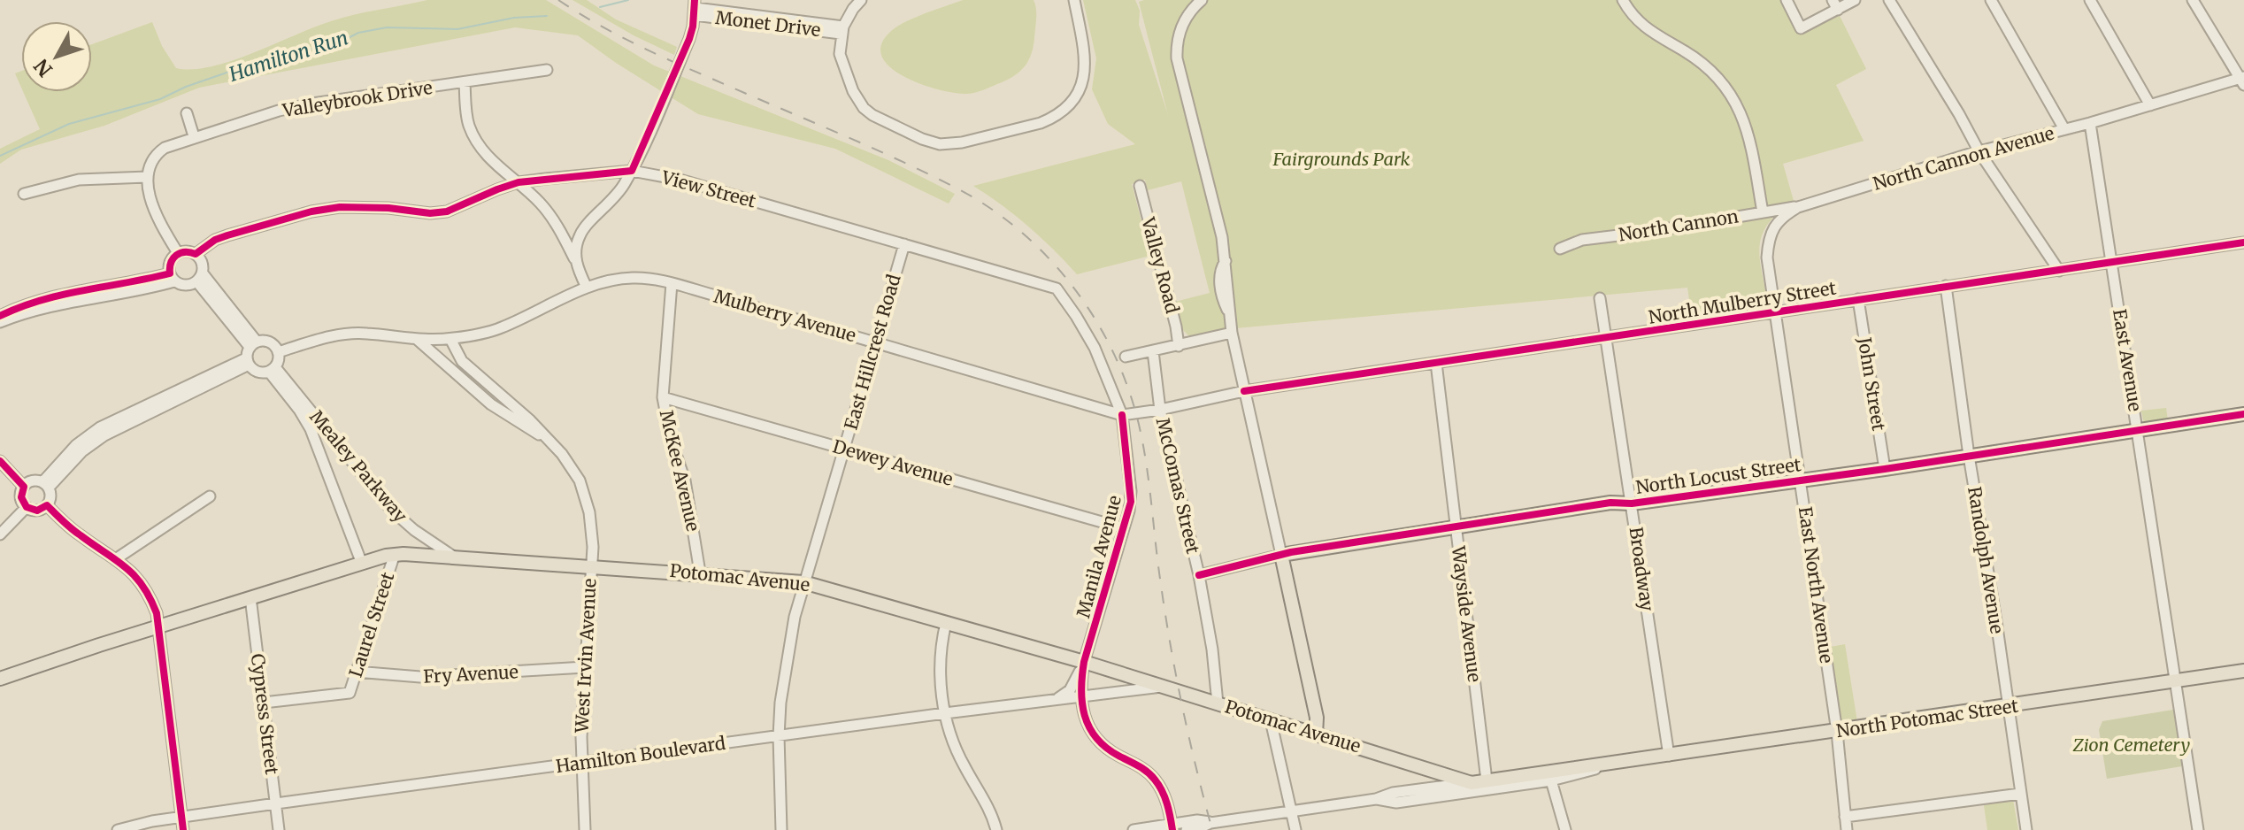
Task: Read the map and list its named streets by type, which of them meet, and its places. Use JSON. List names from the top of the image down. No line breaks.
{"streets":{"main road":["North Locust Street","Potomac Avenue","North Potomac Street"],"street":["Monet Drive","Valleybrook Drive","North Cannon Avenue","View Street","North Cannon","Valley Road","North Mulberry Street","Mulberry Avenue","East Hillcrest Road","East Avenue","John Street","Dewey Avenue","Mealey Parkway","McKee Avenue","McComas Street","Manila Avenue","Randolph Avenue","Broadway","East North Avenue","Wayside Avenue","Laurel Street","West Irvin Avenue","Fry Avenue","Cypress Street","Hamilton Boulevard"]},"crossings":[["North Cannon Avenue","North Cannon"],["North Cannon Avenue","North Mulberry Street"],["North Cannon Avenue","East Avenue"],["North Cannon Avenue","East North Avenue"],["View Street","East Hillcrest Road"],["View Street","Manila Avenue"],["North Mulberry Street","Mulberry Avenue"],["North Mulberry Street","East Avenue"],["North Mulberry Street","John Street"],["North Mulberry Street","McComas Street"],["North Mulberry Street","Manila Avenue"],["North Mulberry Street","Randolph Avenue"],["North Mulberry Street","Broadway"],["North Mulberry Street","East North Avenue"],["North Mulberry Street","Wayside Avenue"],["Mulberry Avenue","East Hillcrest Road"],["Mulberry Avenue","McKee Avenue"],["Mulberry Avenue","Manila Avenue"],["East Hillcrest Road","Dewey Avenue"],["East Hillcrest Road","Potomac Avenue"],["East Hillcrest Road","Hamilton Boulevard"],["East Avenue","North Locust Street"],["East Avenue","North Potomac Street"],["John Street","North Locust Street"],["Dewey Avenue","McKee Avenue"],["Dewey Avenue","Manila Avenue"],["Mealey Parkway","Potomac Avenue"],["McKee Avenue","Potomac Avenue"],["North Locust Street","McComas Street"],["North Locust Street","Randolph Avenue"],["North Locust Street","Broadway"],["North Locust Street","East North Avenue"],["North Locust Street","Wayside Avenue"],["McComas Street","Potomac Avenue"],["Manila Avenue","Potomac Avenue"],["Randolph Avenue","North Potomac Street"],["Broadway","North Potomac Street"],["Potomac Avenue","Laurel Street"],["Potomac Avenue","West Irvin Avenue"],["Potomac Avenue","Cypress Street"],["Potomac Avenue","Hamilton Boulevard"],["East North Avenue","North Potomac Street"],["Wayside Avenue","North Potomac Street"],["Laurel Street","Fry Avenue"],["Laurel Street","Cypress Street"],["West Irvin Avenue","Fry Avenue"],["West Irvin Avenue","Hamilton Boulevard"],["Cypress Street","Hamilton Boulevard"]],"water":["Hamilton Run"],"parks":["Fairgrounds Park","Zion Cemetery"],"north":"bottom left"}
